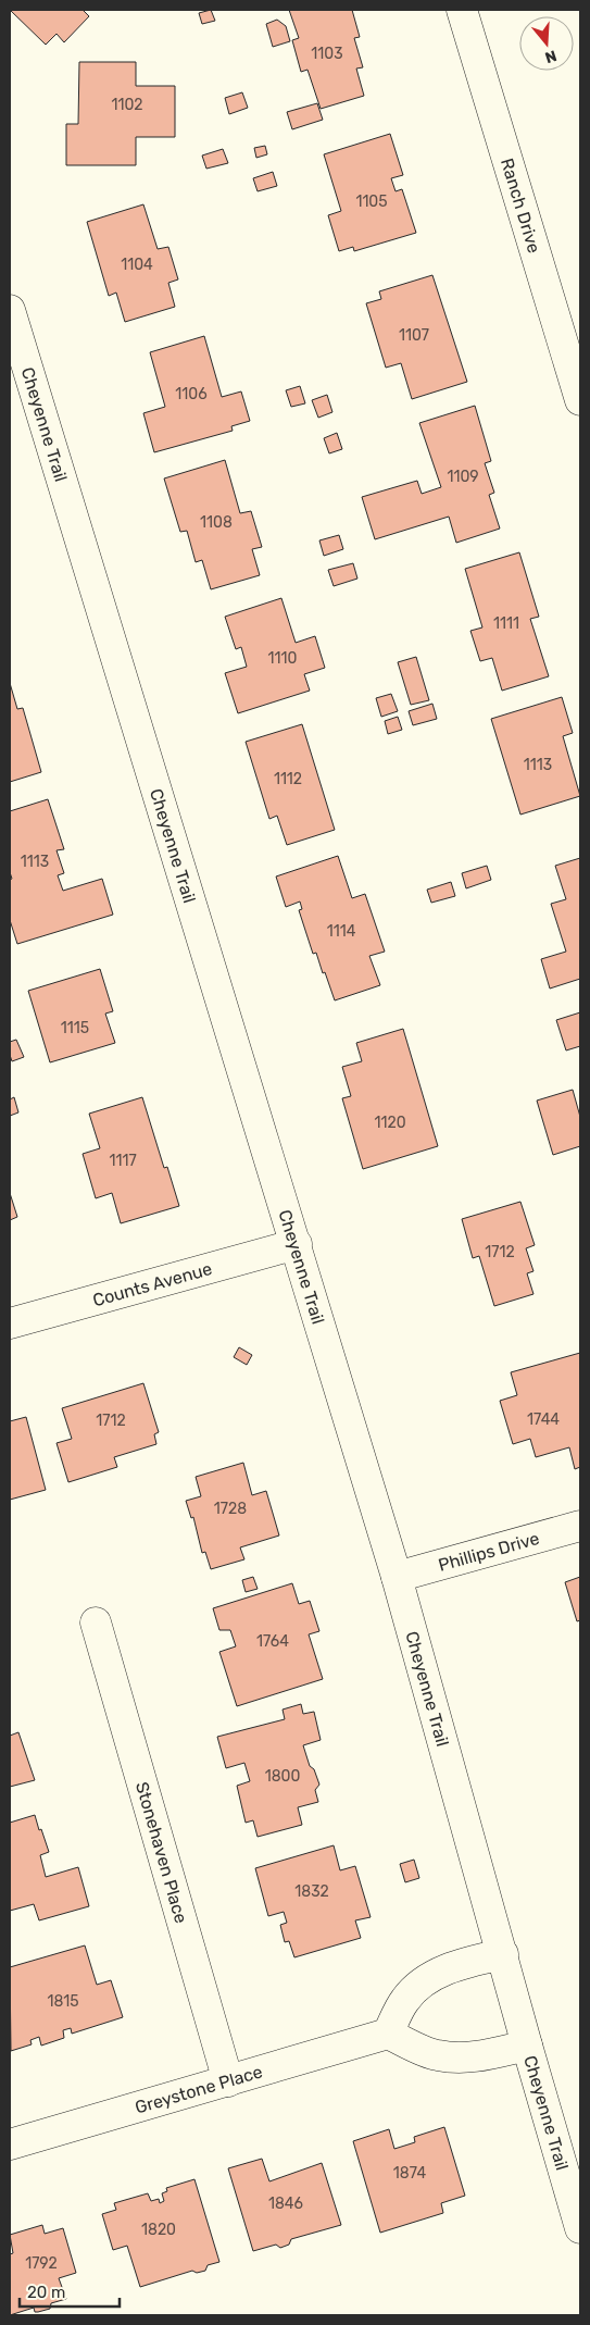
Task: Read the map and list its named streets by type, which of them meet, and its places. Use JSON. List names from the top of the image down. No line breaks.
{"streets":{"street":["Ranch Drive","Cheyenne Trail","Counts Avenue","Phillips Drive","Stonehaven Place","Greystone Place"]},"crossings":[["Cheyenne Trail","Counts Avenue"],["Cheyenne Trail","Phillips Drive"],["Stonehaven Place","Greystone Place"]],"house_numbers":["1103","1102","1105","1104","1107","1106","1109","1108","1111","1110","1113","1112","1113","1114","1115","1120","1117","1712","1744","1712","1728","1764","1800","1832","1815","1874","1846","1820","1792"],"scale_bar":"20 m","north":"bottom"}
